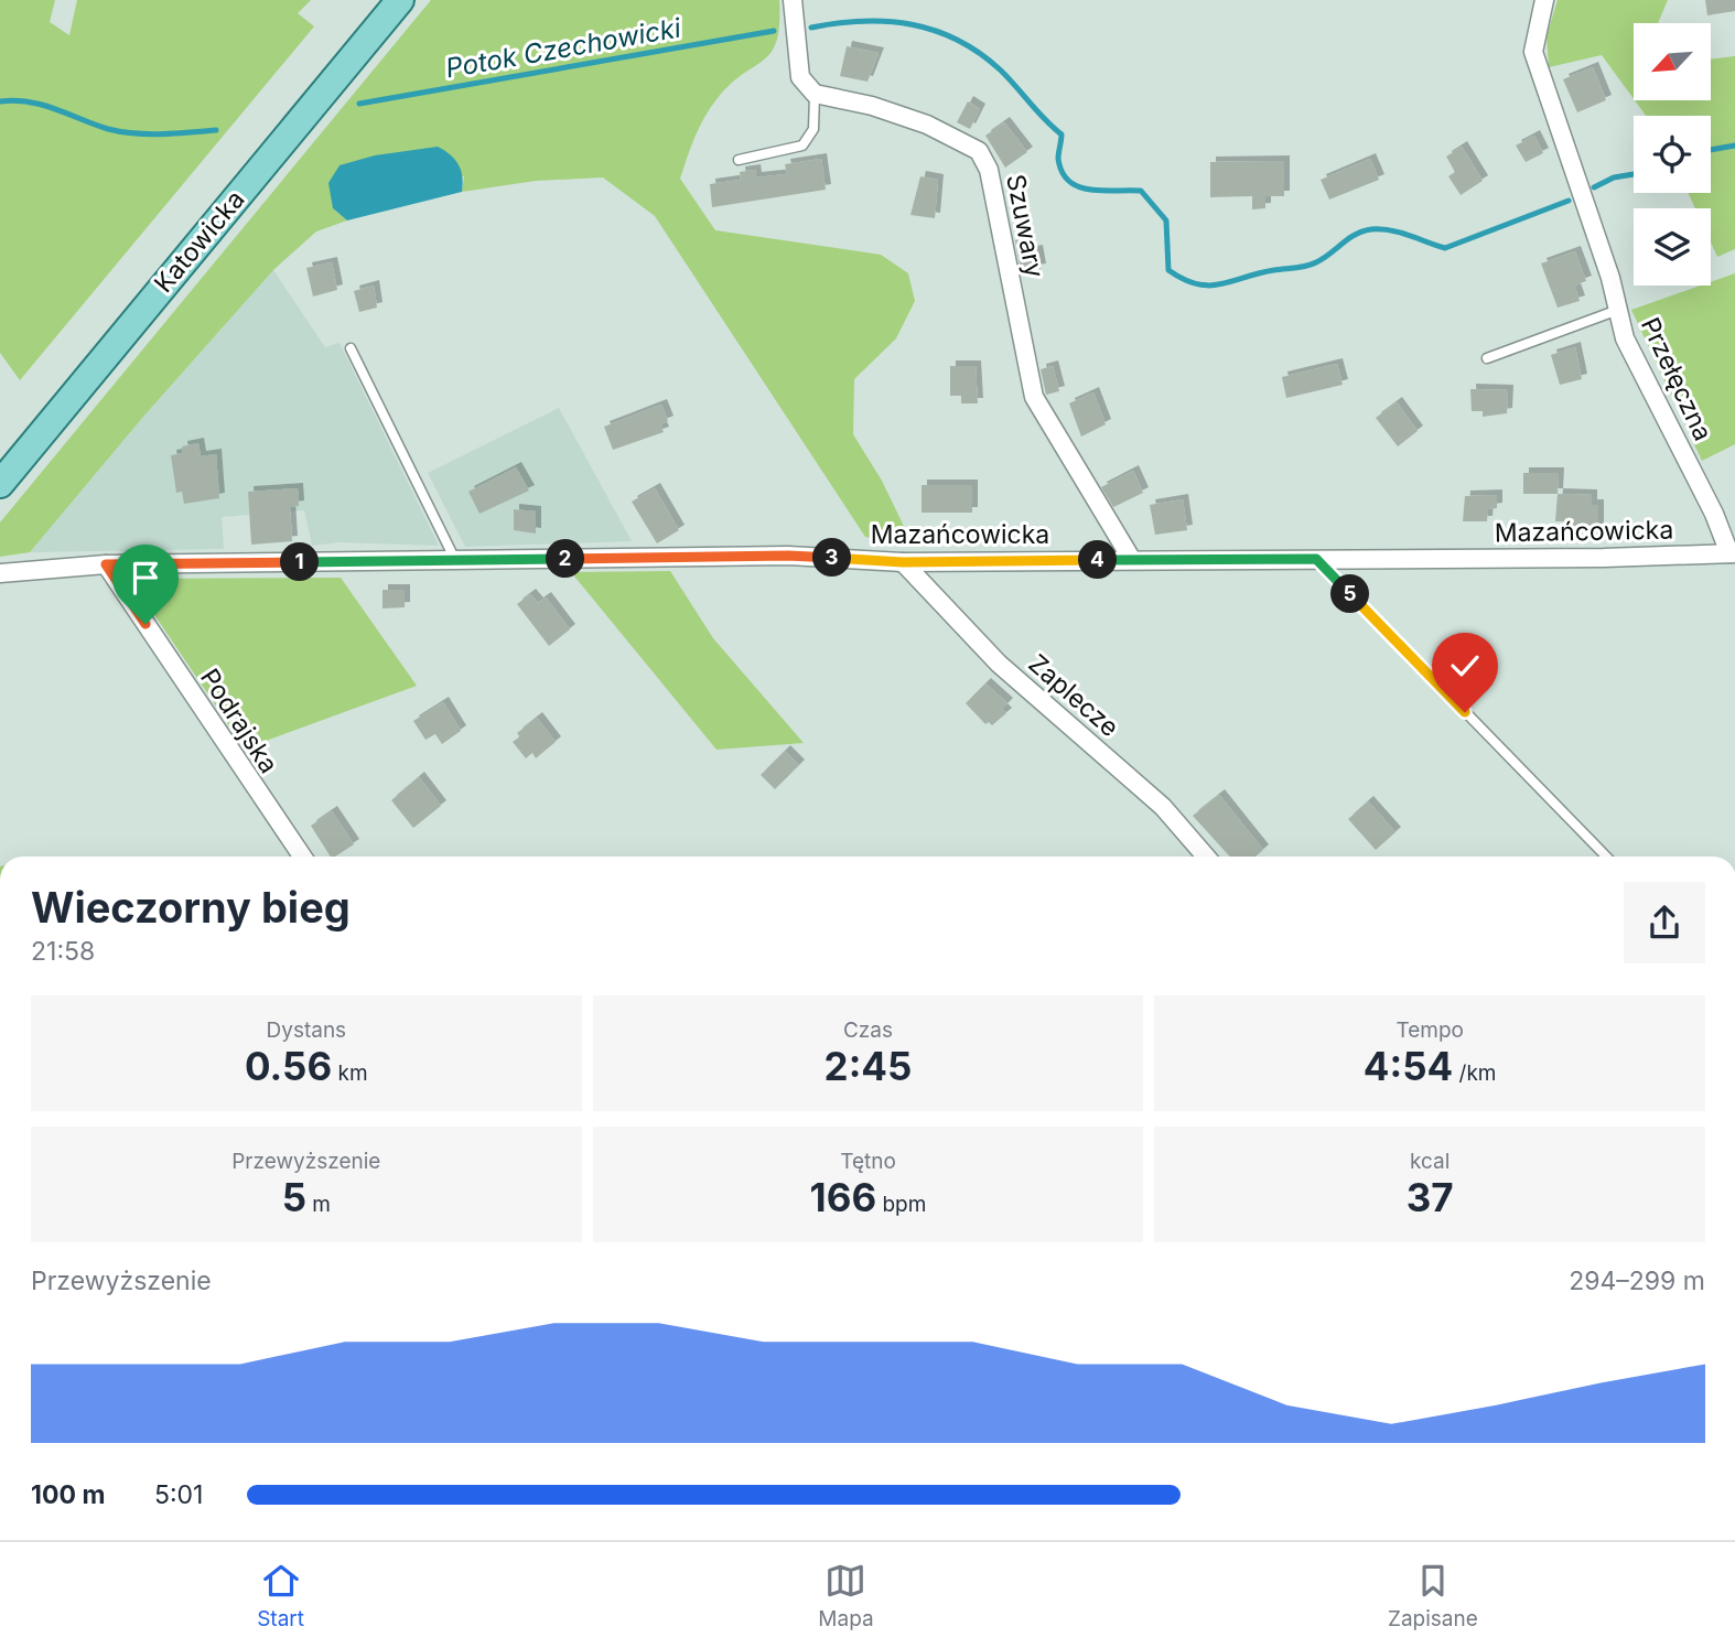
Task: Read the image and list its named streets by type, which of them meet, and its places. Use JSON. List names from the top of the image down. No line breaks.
{"streets":{"main road":["Katowicka"],"street":["Szuwary","Przełęczna","Mazańcowicka","Zaplecze","Podrajska"]},"crossings":[["Szuwary","Mazańcowicka"],["Przełęczna","Mazańcowicka"],["Mazańcowicka","Zaplecze"],["Mazańcowicka","Podrajska"]],"water":["Potok Czechowicki"],"north":"bottom left","page":{"pins":["3","2","4","1","5"],"heading":["Wieczorny bieg","21:58"],"stats":[["Dystans","0.56 km"],["Czas","2:45"],["Tempo","4:54 /km"],["Przewyższenie","5 m"],["Tętno","166 bpm"],["kcal","37"]],"chart":["Przewyższenie","294–299 m"],"list":[{"name":"100 m","note":"5:01"}],"tabs":["Start","Mapa","Zapisane"]}}
